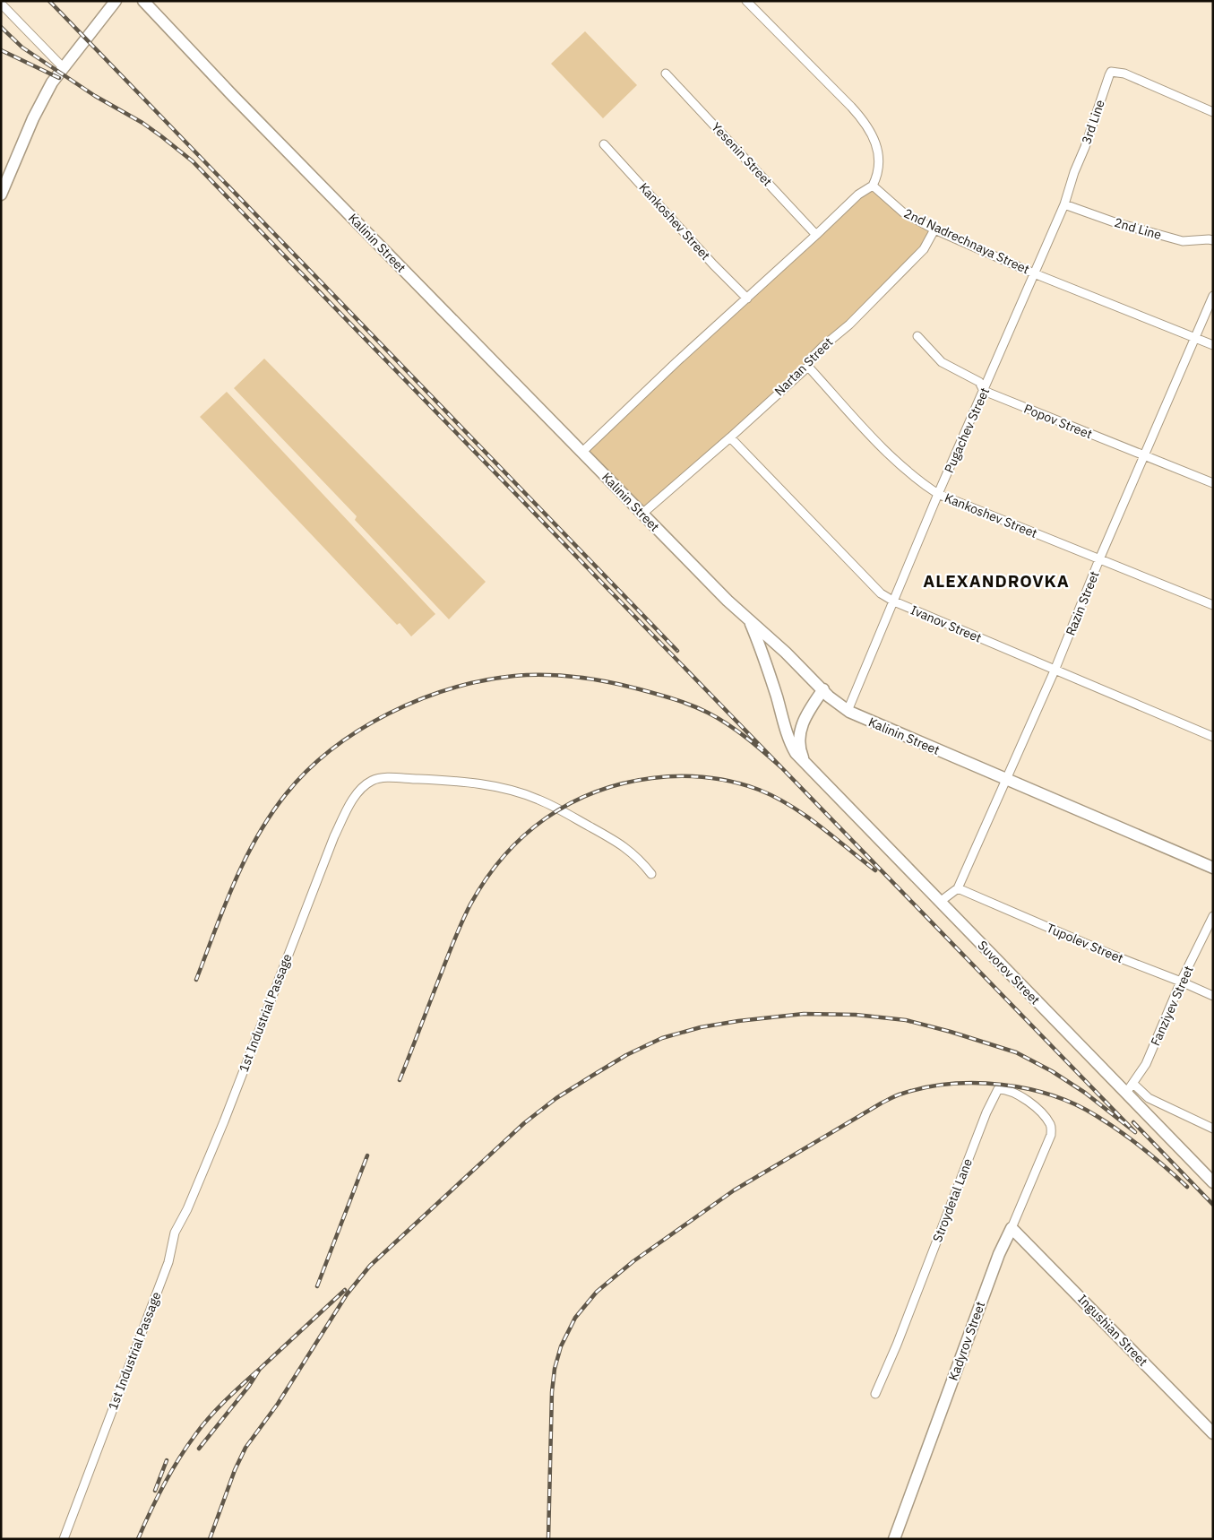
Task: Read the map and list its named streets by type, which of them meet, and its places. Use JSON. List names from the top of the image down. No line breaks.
{"streets":{"main road":["Kalinin Street","Suvorov Street","Ingushian Street","Kadyrov Street"],"street":["3rd Line","Yesenin Street","Kankoshev Street","2nd Line","2nd Nadrechnaya Street","Nartan Street","Popov Street","Pugachev Street","Razin Street","Ivanov Street","Tupolev Street","Fanziyev Street","1st Industrial Passage","Stroydetal Lane"]},"crossings":[["3rd Line","2nd Line"],["3rd Line","2nd Nadrechnaya Street"],["3rd Line","Pugachev Street"],["Kankoshev Street","Nartan Street"],["Kankoshev Street","Pugachev Street"],["Kankoshev Street","Razin Street"],["2nd Nadrechnaya Street","Nartan Street"],["2nd Nadrechnaya Street","Pugachev Street"],["2nd Nadrechnaya Street","Razin Street"],["Kalinin Street","Nartan Street"],["Kalinin Street","Pugachev Street"],["Kalinin Street","Razin Street"],["Kalinin Street","Suvorov Street"],["Nartan Street","Ivanov Street"],["Popov Street","Pugachev Street"],["Popov Street","Razin Street"],["Pugachev Street","Ivanov Street"],["Razin Street","Ivanov Street"],["Razin Street","Tupolev Street"],["Razin Street","Suvorov Street"],["Tupolev Street","Fanziyev Street"],["Suvorov Street","Fanziyev Street"],["Stroydetal Lane","Kadyrov Street"],["Ingushian Street","Kadyrov Street"]],"districts":["ALEXANDROVKA"]}
